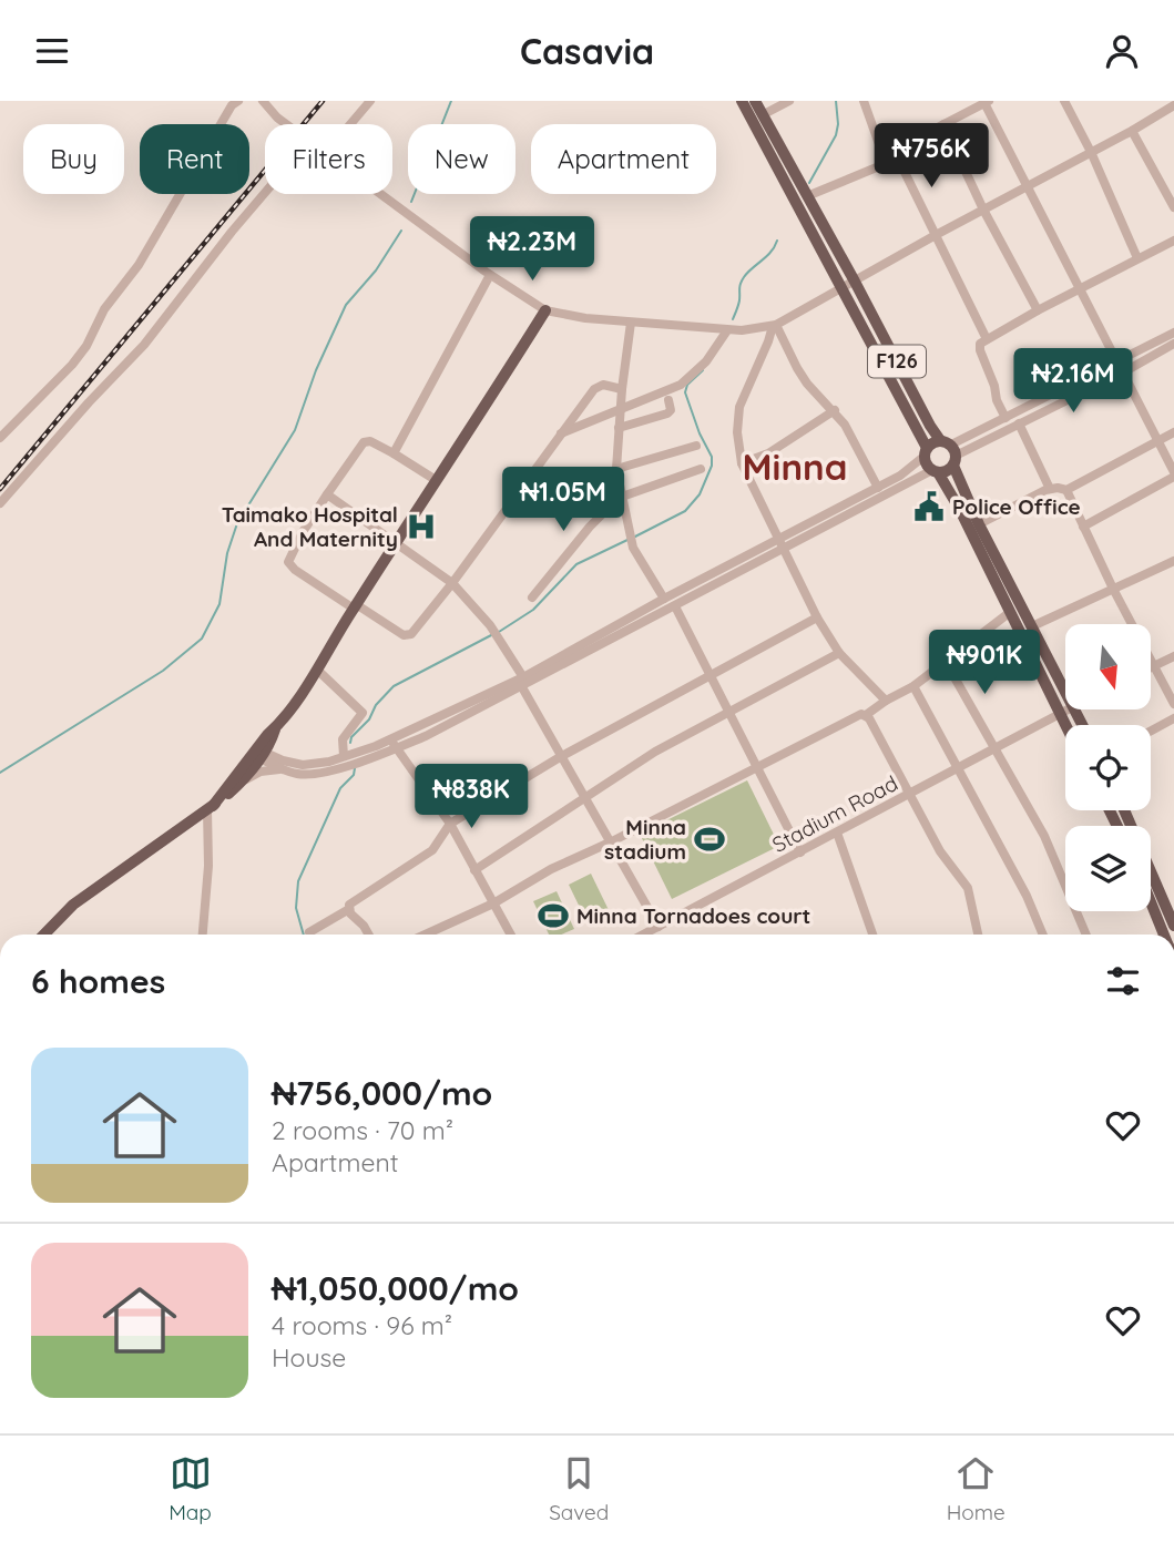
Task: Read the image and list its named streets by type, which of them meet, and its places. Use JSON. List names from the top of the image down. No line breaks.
{"streets":{"main road":["F126"],"street":["Stadium Road"]},"crossings":[["F126","Stadium Road"]],"districts":["Minna"],"places":{"public building":["Police Office"],"hospital":["Taimako Hospital And Maternity"],"sports":["Minna stadium","Minna Tornadoes court"]},"north":"bottom","page":{"header":"Casavia","price":["₦756K","₦2.23M","₦2.16M","₦1.05M","₦901K","₦838K"],"chip":["Buy","Rent","Filters","New","Apartment"],"heading":"6 homes","list":[{"name":"₦756,000/mo","note":"2 rooms · 70 m² · Apartment"},{"name":"₦1,050,000/mo","note":"4 rooms · 96 m² · House"}],"tabs":["Map","Saved","Home"]}}
